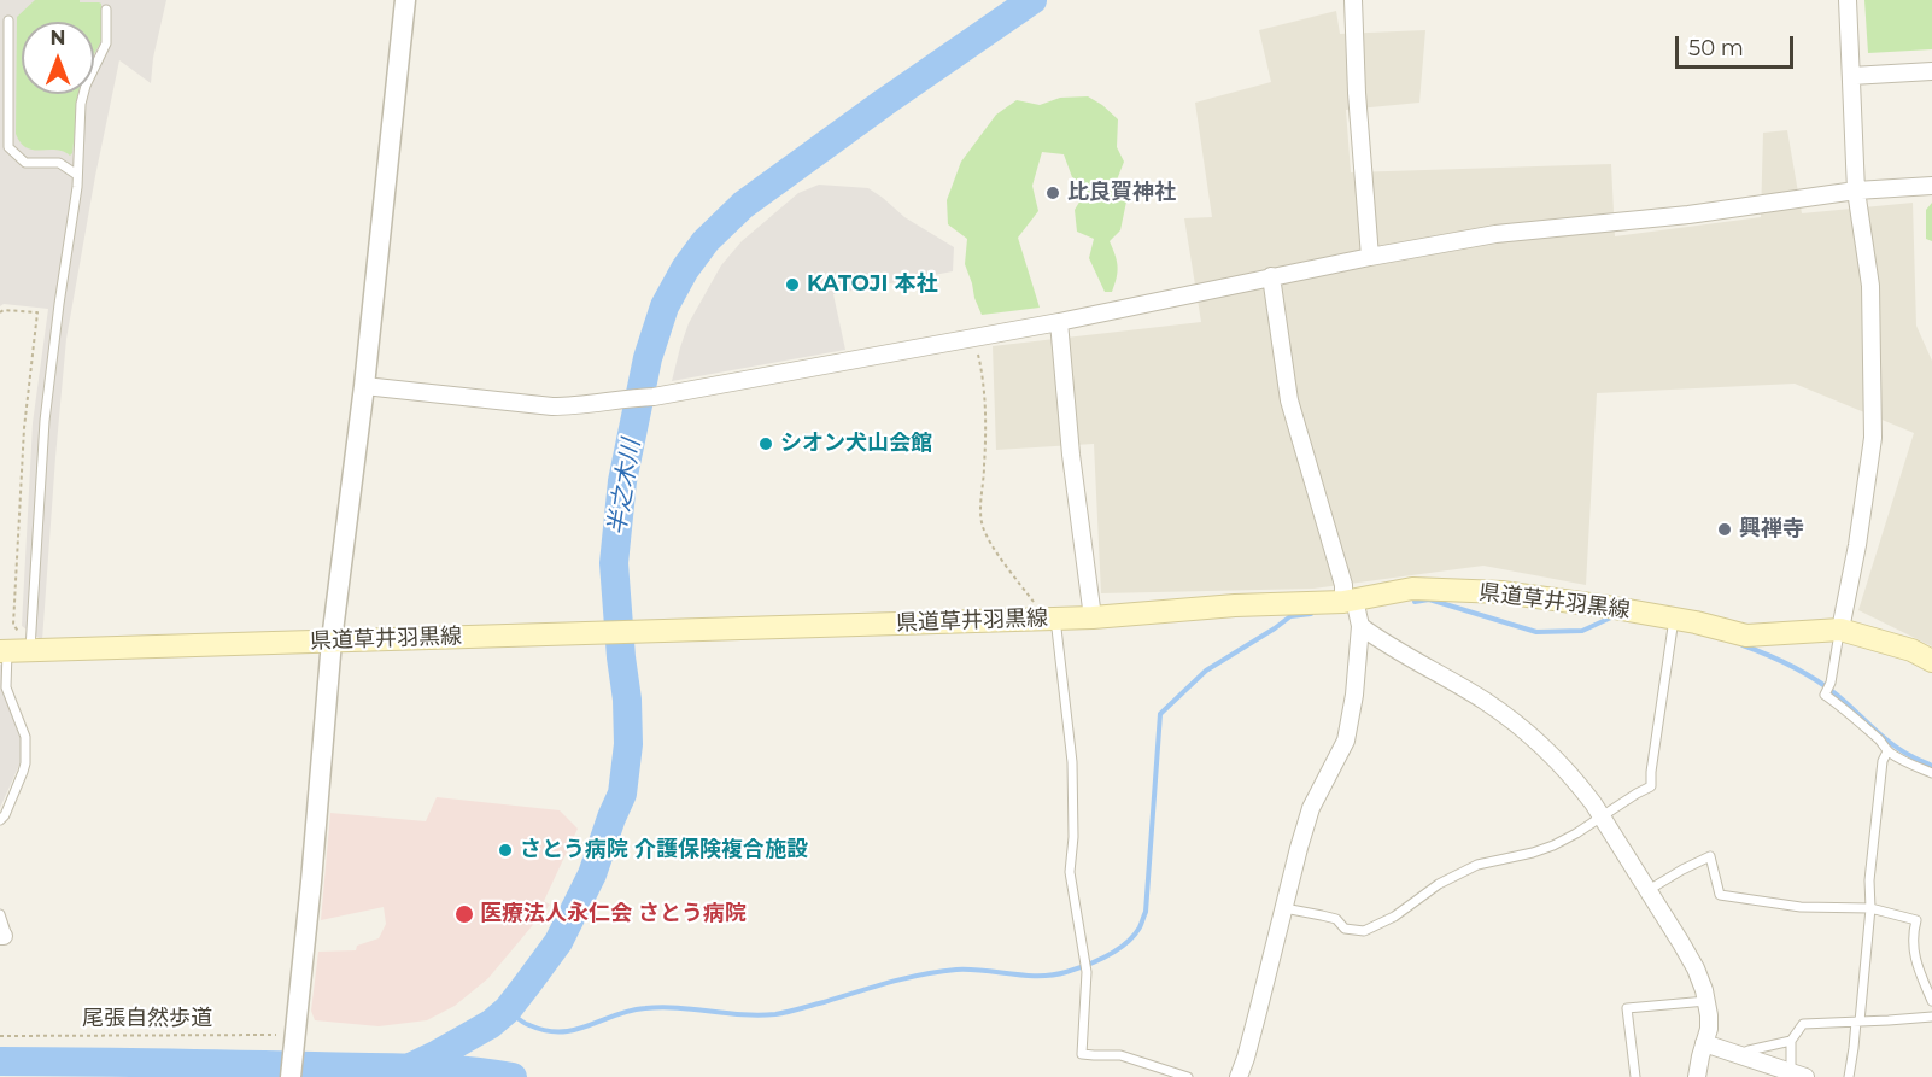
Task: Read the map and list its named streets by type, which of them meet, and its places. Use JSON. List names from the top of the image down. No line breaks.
{"streets":{"main road":["県道草井羽黒線"],"path":["尾張自然歩道"]},"water":["半之木川"],"places":["比良賀神社","KATOJI 本社","シオン犬山会館","興禅寺","さとう病院 介護保険複合施設","医療法人永仁会 さとう病院"],"scale_bar":"50 m","north":"top"}
